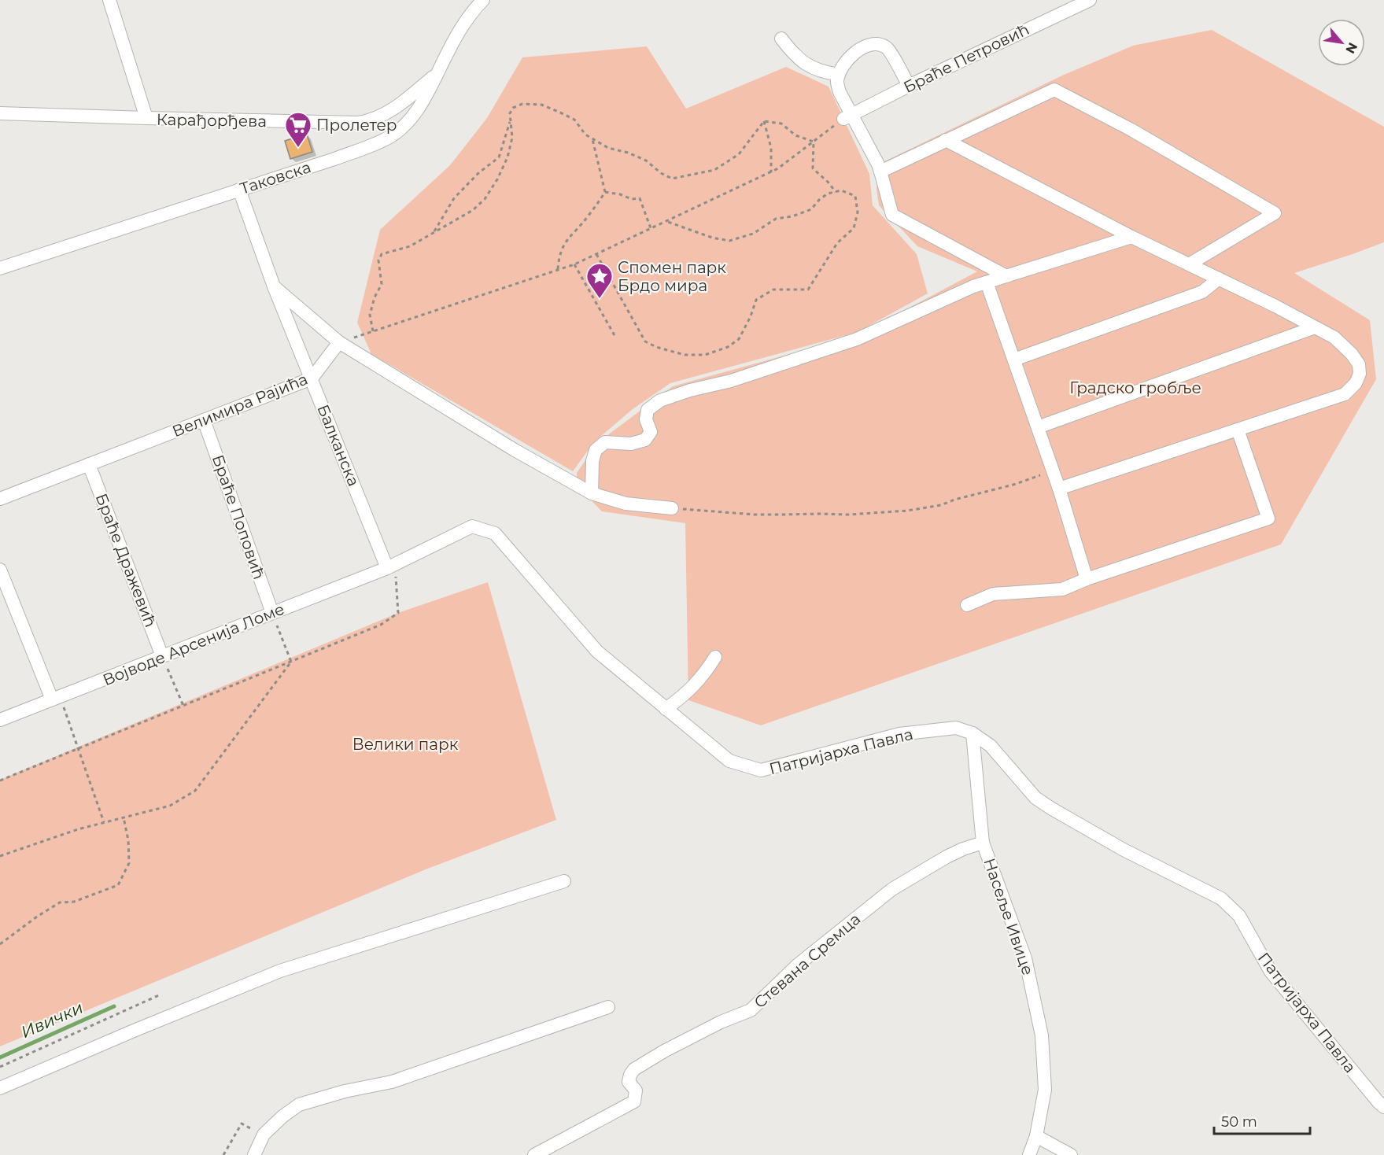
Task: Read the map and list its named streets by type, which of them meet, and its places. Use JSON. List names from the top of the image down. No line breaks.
{"streets":{"street":["Браће Петровић","Карађорђева","Таковска","Велимира Рајића","Балканска","Браће Поповић","Браће Дражевић","Војводе Арсенија Ломе","Патријарха Павла","Насеље Ивице","Стевана Сремца"]},"crossings":[["Карађорђева","Таковска"],["Таковска","Балканска"],["Велимира Рајића","Балканска"],["Велимира Рајића","Браће Поповић"],["Велимира Рајића","Браће Дражевић"],["Балканска","Војводе Арсенија Ломе"],["Балканска","Патријарха Павла"],["Браће Поповић","Војводе Арсенија Ломе"],["Браће Дражевић","Војводе Арсенија Ломе"],["Војводе Арсенија Ломе","Патријарха Павла"],["Патријарха Павла","Насеље Ивице"],["Насеље Ивице","Стевана Сремца"]],"water":["Ивички"],"parks":["Градско гробље","Велики парк"],"places":{"supermarket":["Пролетер"],"place":["Спомен парк Брдо мира"]},"scale_bar":"50 m","north":"bottom right"}
